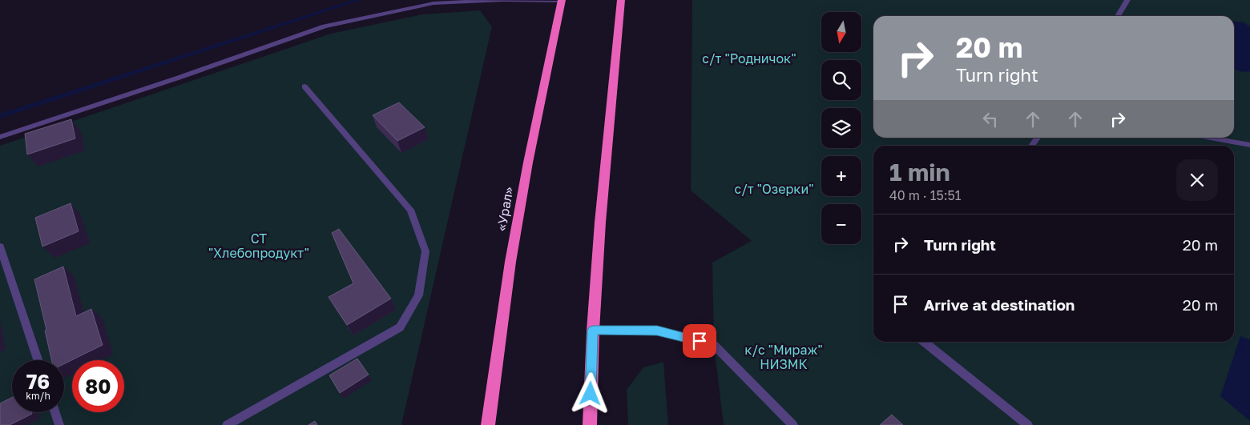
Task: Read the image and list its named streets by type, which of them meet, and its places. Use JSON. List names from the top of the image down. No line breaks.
{"streets":{"highway":["«Урал»"]},"parks":["с/т \"Родничок\"","с/т \"Озерки\"","СТ \"Хлебопродукт\"","к/с \"Мираж\" НИЗМК"],"north":"bottom","page":{"map_buttons":["+","−"],"turn":["20 m","Turn right"],"heading":["1 min","40 m · 15:51"],"list":[{"name":"Turn right","value":"20 m"},{"name":"Arrive at destination","value":"20 m"}],"speed":"76 km/h","limit":"80"}}
